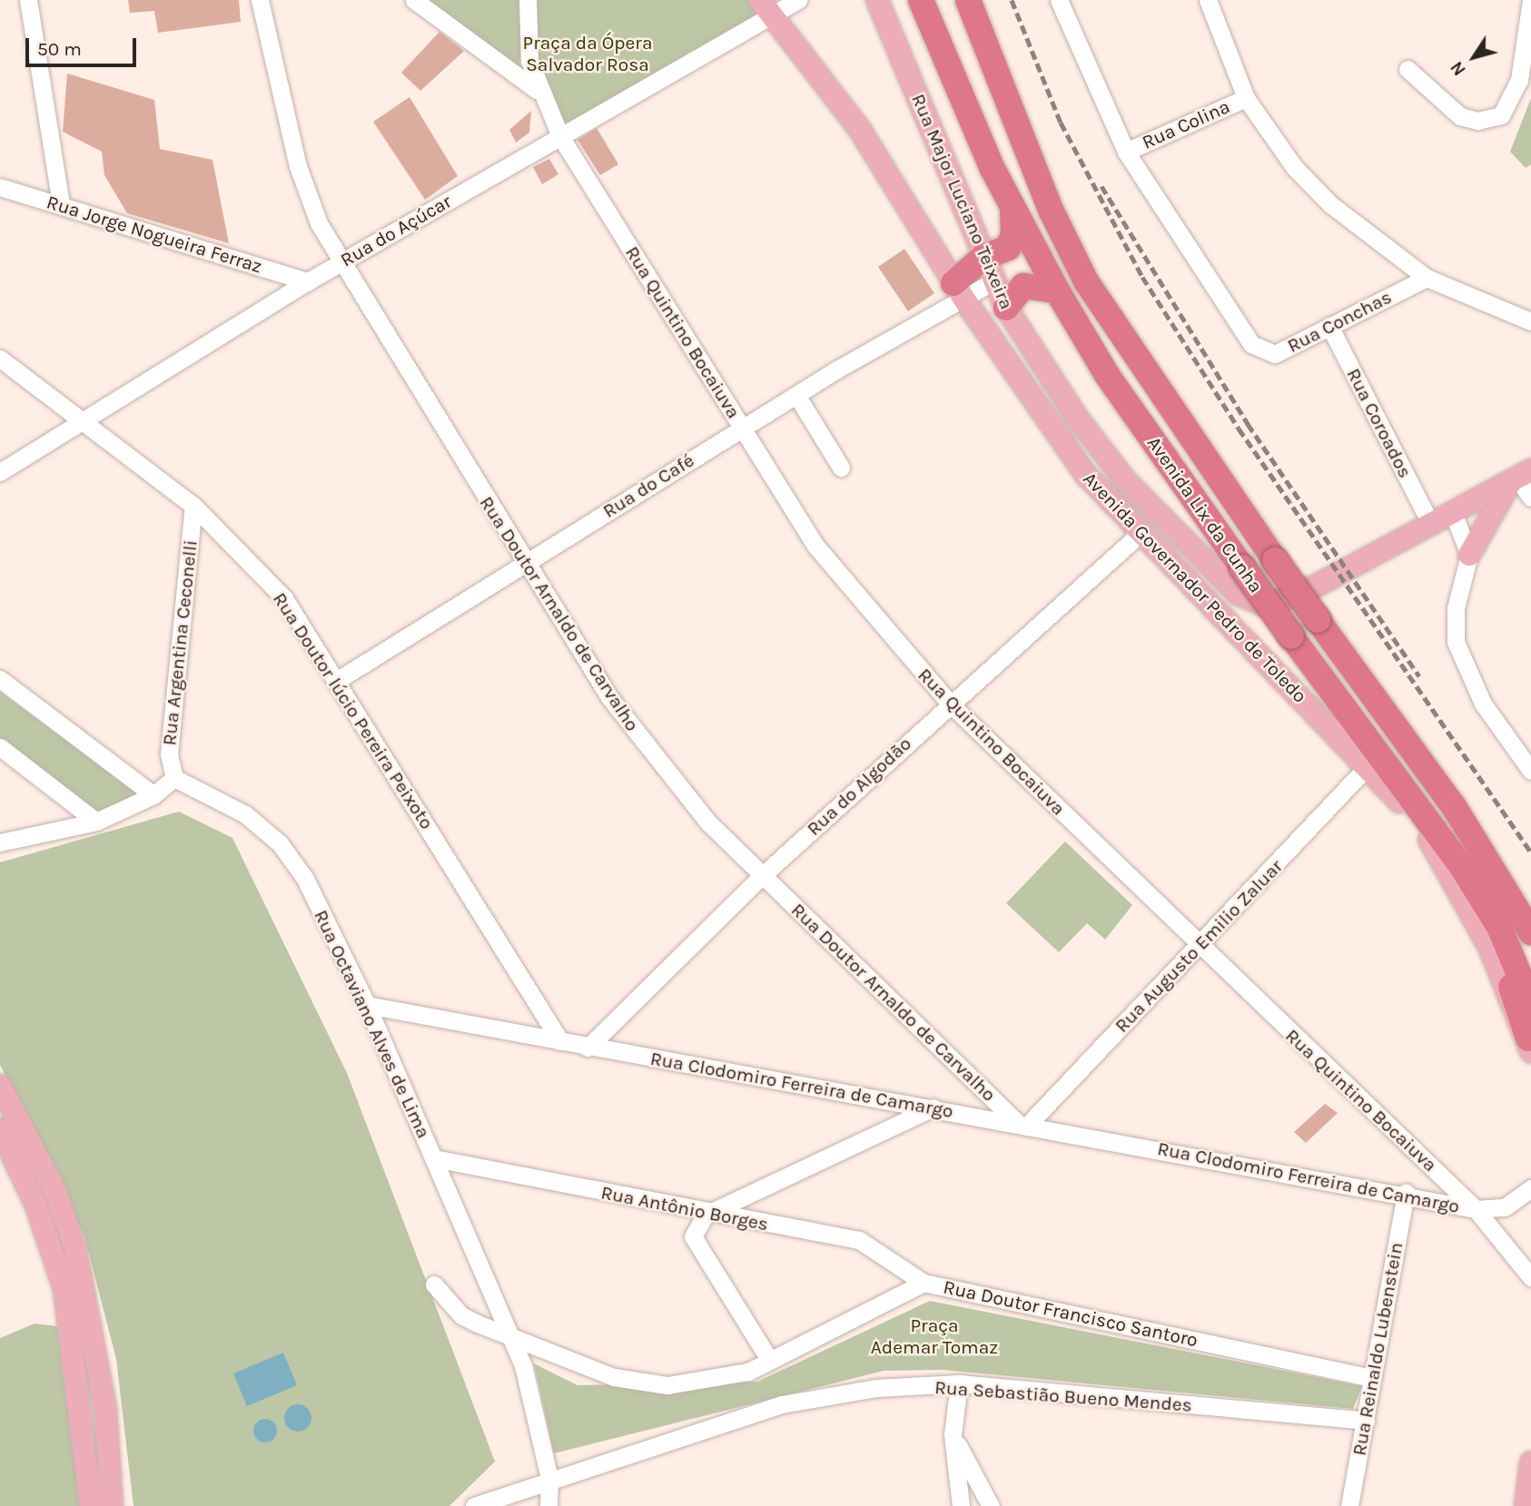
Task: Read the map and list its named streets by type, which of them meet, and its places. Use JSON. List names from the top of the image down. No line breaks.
{"streets":{"highway":["Avenida Lix da Cunha"],"main road":["Rua Major Luciano Teixeira","Avenida Governador Pedro de Toledo"],"street":["Rua Colina","Rua do Açúcar","Rua Jorge Nogueira Ferraz","Rua Conchas","Rua Quintino Bocaiuva","Rua Coroados","Rua do Café","Rua Doutor Arnaldo de Carvalho","Rua Argentina Ceconelli","Rua Doutor lúcio Pereira Peixoto","Rua do Algodão","Rua Augusto Emilio Zaluar","Rua Octaviano Alves de Lima","Rua Clodomiro Ferreira de Camargo","Rua Antônio Borges","Rua Doutor Francisco Santoro","Rua Reinaldo Lubenstein","Rua Sebastião Bueno Mendes"]},"crossings":[["Rua Colina","Rua Conchas"],["Rua Major Luciano Teixeira","Rua Coroados"],["Rua Major Luciano Teixeira","Rua do Café"],["Rua Major Luciano Teixeira","Avenida Governador Pedro de Toledo"],["Rua do Açúcar","Rua Jorge Nogueira Ferraz"],["Rua do Açúcar","Rua Quintino Bocaiuva"],["Rua do Açúcar","Avenida Governador Pedro de Toledo"],["Rua do Açúcar","Rua Doutor Arnaldo de Carvalho"],["Rua do Açúcar","Rua Doutor lúcio Pereira Peixoto"],["Rua Conchas","Rua Coroados"],["Rua Quintino Bocaiuva","Rua do Café"],["Rua Quintino Bocaiuva","Rua do Algodão"],["Rua Quintino Bocaiuva","Rua Augusto Emilio Zaluar"],["Rua Quintino Bocaiuva","Rua Clodomiro Ferreira de Camargo"],["Rua do Café","Avenida Governador Pedro de Toledo"],["Rua do Café","Rua Doutor Arnaldo de Carvalho"],["Rua do Café","Rua Doutor lúcio Pereira Peixoto"],["Avenida Governador Pedro de Toledo","Rua do Algodão"],["Avenida Governador Pedro de Toledo","Rua Augusto Emilio Zaluar"],["Rua Doutor Arnaldo de Carvalho","Rua do Algodão"],["Rua Doutor Arnaldo de Carvalho","Rua Augusto Emilio Zaluar"],["Rua Doutor Arnaldo de Carvalho","Rua Clodomiro Ferreira de Camargo"],["Rua Argentina Ceconelli","Rua Doutor lúcio Pereira Peixoto"],["Rua Argentina Ceconelli","Rua Octaviano Alves de Lima"],["Rua Doutor lúcio Pereira Peixoto","Rua Clodomiro Ferreira de Camargo"],["Rua do Algodão","Rua Clodomiro Ferreira de Camargo"],["Rua Augusto Emilio Zaluar","Rua Clodomiro Ferreira de Camargo"],["Rua Octaviano Alves de Lima","Rua Clodomiro Ferreira de Camargo"],["Rua Octaviano Alves de Lima","Rua Antônio Borges"],["Rua Octaviano Alves de Lima","Rua Doutor Francisco Santoro"],["Rua Octaviano Alves de Lima","Rua Sebastião Bueno Mendes"],["Rua Clodomiro Ferreira de Camargo","Rua Reinaldo Lubenstein"],["Rua Antônio Borges","Rua Doutor Francisco Santoro"],["Rua Doutor Francisco Santoro","Rua Reinaldo Lubenstein"],["Rua Reinaldo Lubenstein","Rua Sebastião Bueno Mendes"]],"parks":["Praça da Ópera Salvador Rosa","Praça Ademar Tomaz"],"scale_bar":"50 m","north":"bottom left"}
